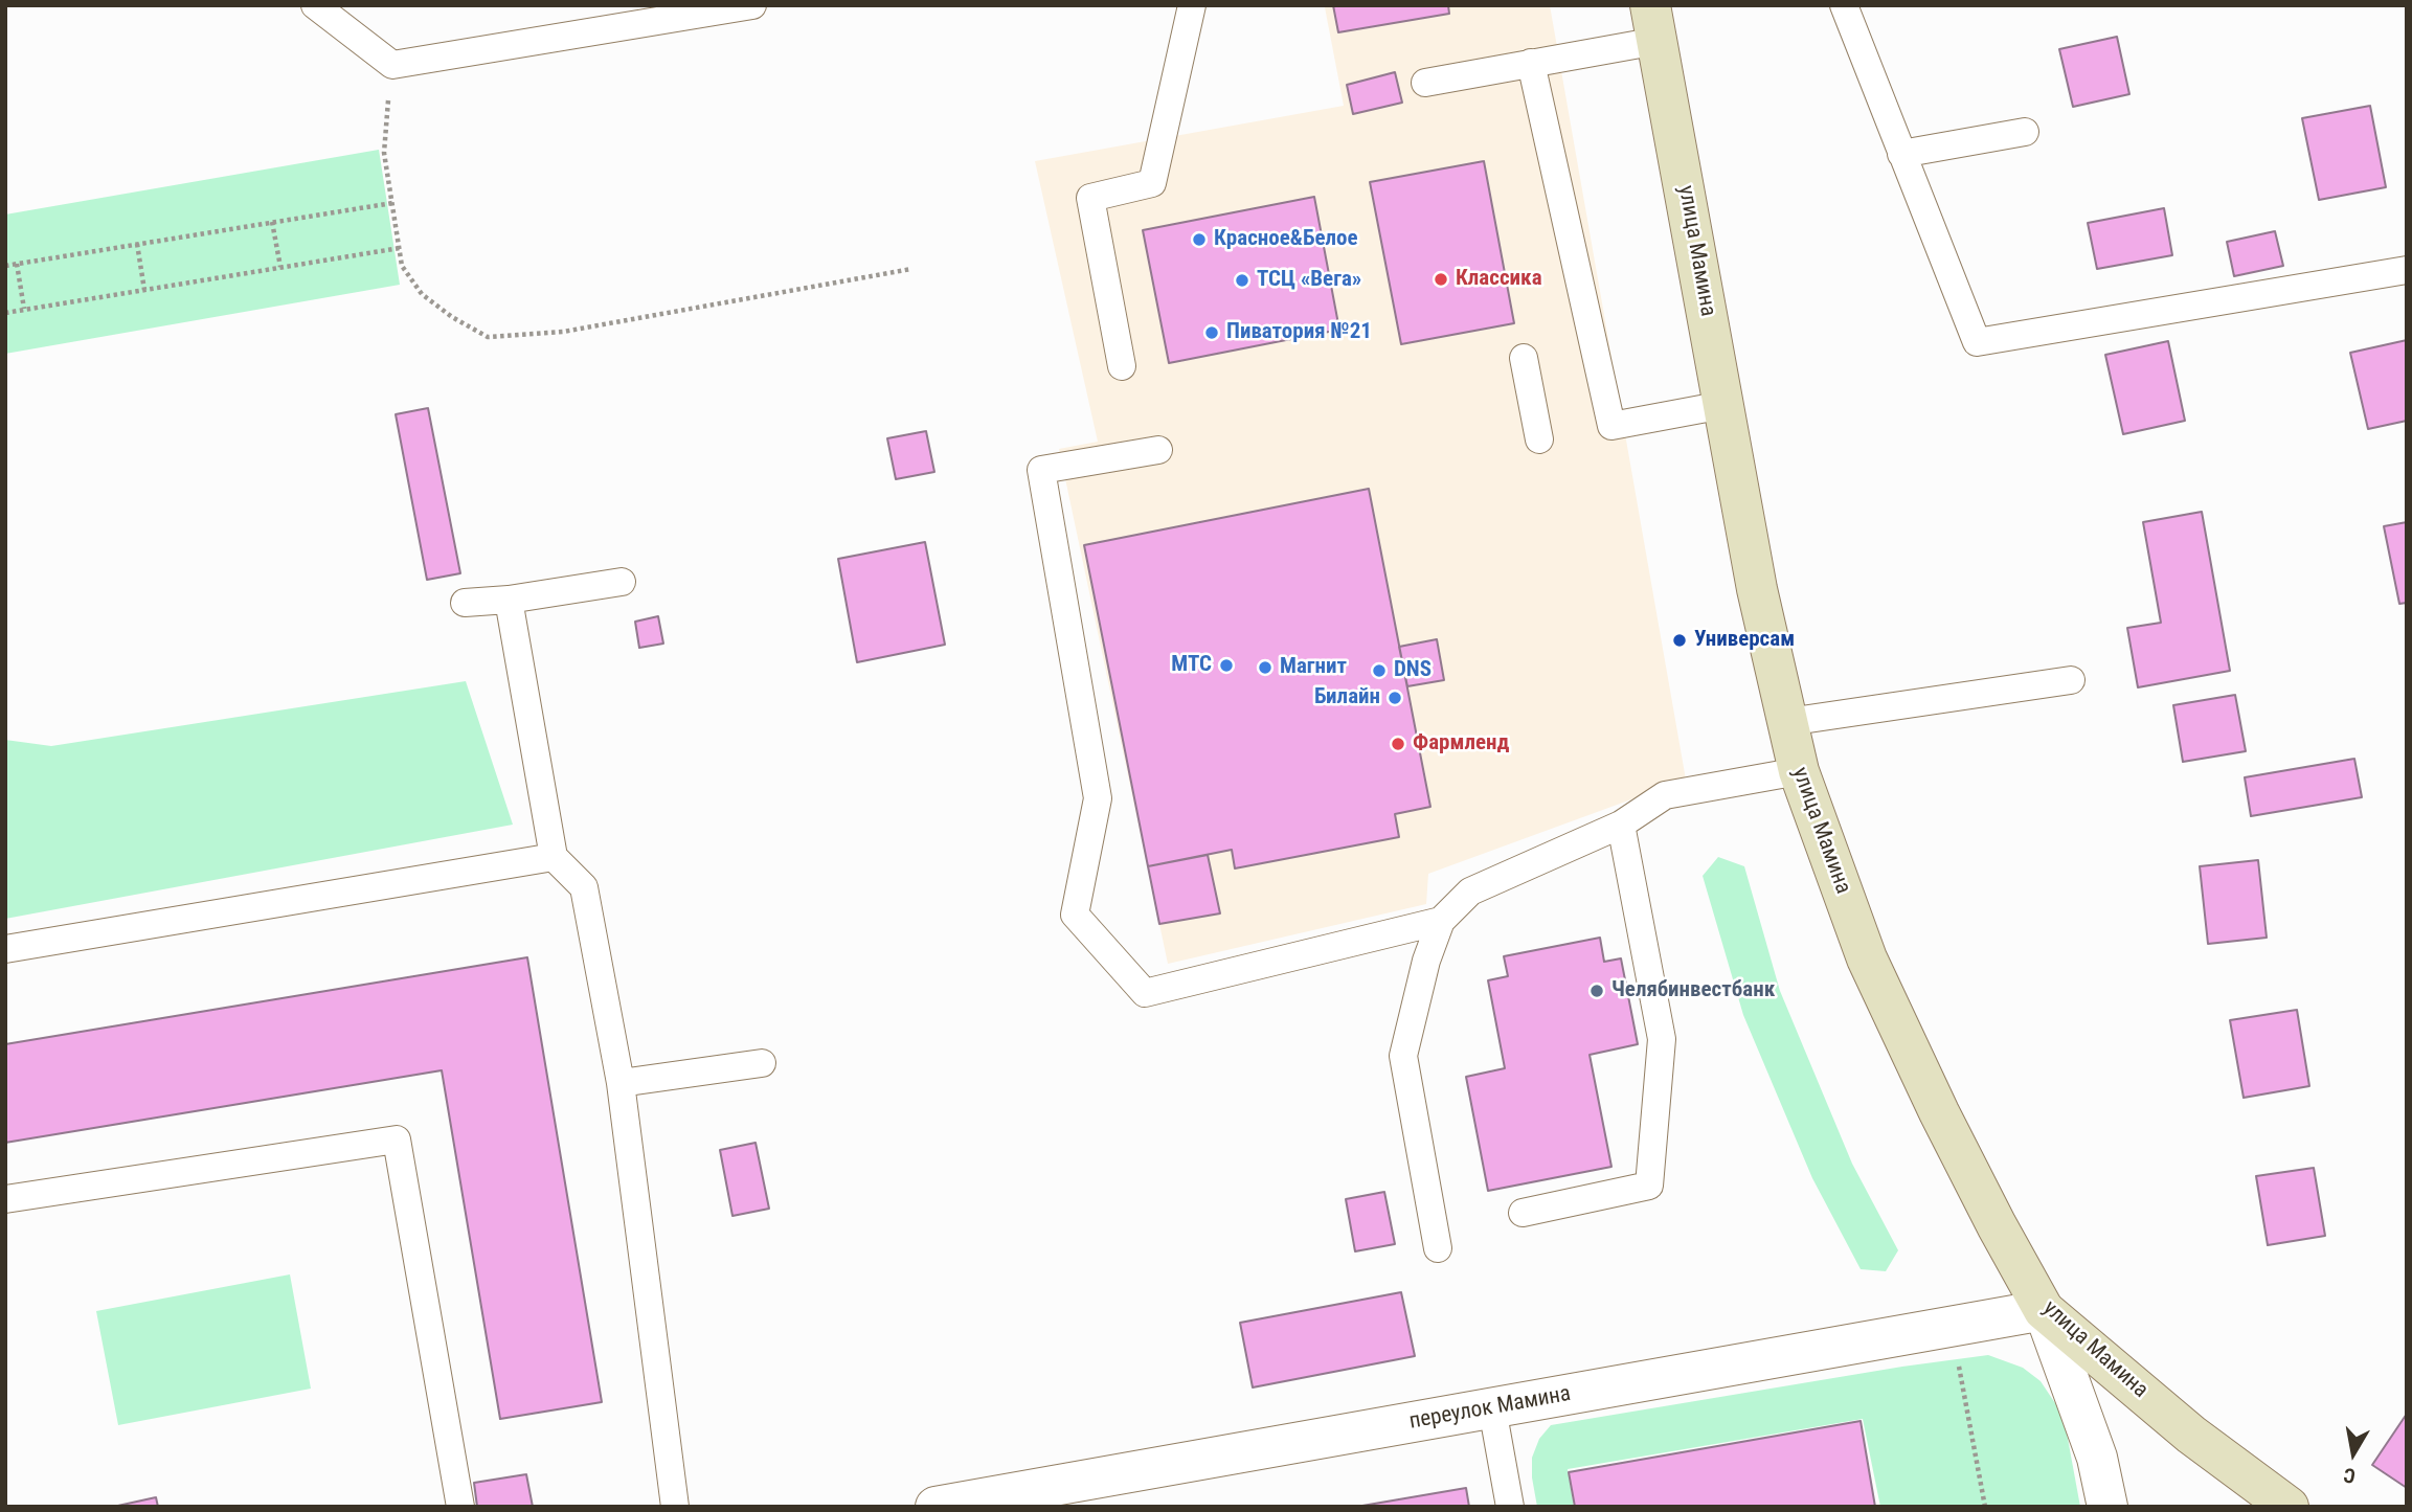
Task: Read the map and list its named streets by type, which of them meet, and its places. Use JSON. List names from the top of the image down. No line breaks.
{"streets":{"main road":["улица Мамина"],"street":["переулок Мамина"]},"crossings":[["улица Мамина","переулок Мамина"]],"places":["Красное&Белое","Классика","ТСЦ «Вега»","Пиватория №21","Универсам","МТС","Магнит","DNS","Билайн","Фармленд","Челябинвестбанк"],"north":"bottom"}
